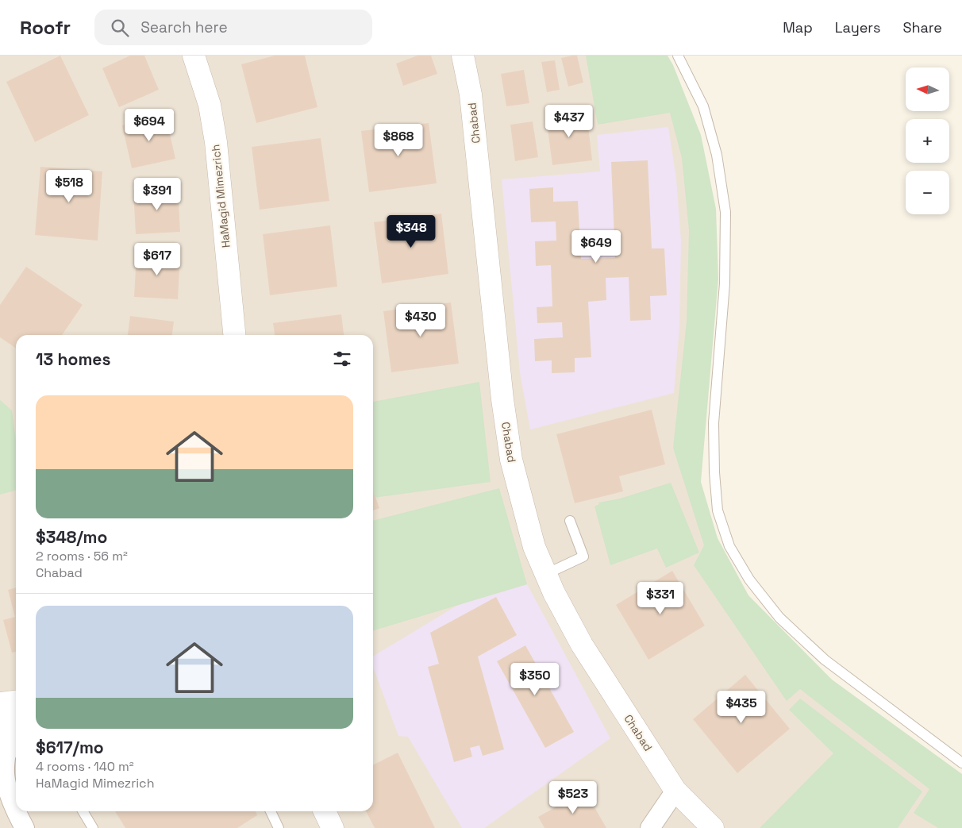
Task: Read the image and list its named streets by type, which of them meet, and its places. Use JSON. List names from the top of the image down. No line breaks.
{"streets":{"street":["Chabad","HaMagid Mimezrich"]},"north":"left","page":{"header":"Roofr","search":"Search here","nav":["Map","Layers","Share"],"map_buttons":["+","−"],"price":["$437","$694","$868","$518","$391","$348","$649","$617","$430","$331","$350","$435","$523"],"heading":"13 homes","list":[{"name":"$348/mo","note":"2 rooms · 56 m² · Chabad"},{"name":"$617/mo","note":"4 rooms · 140 m² · HaMagid Mimezrich"}]}}
